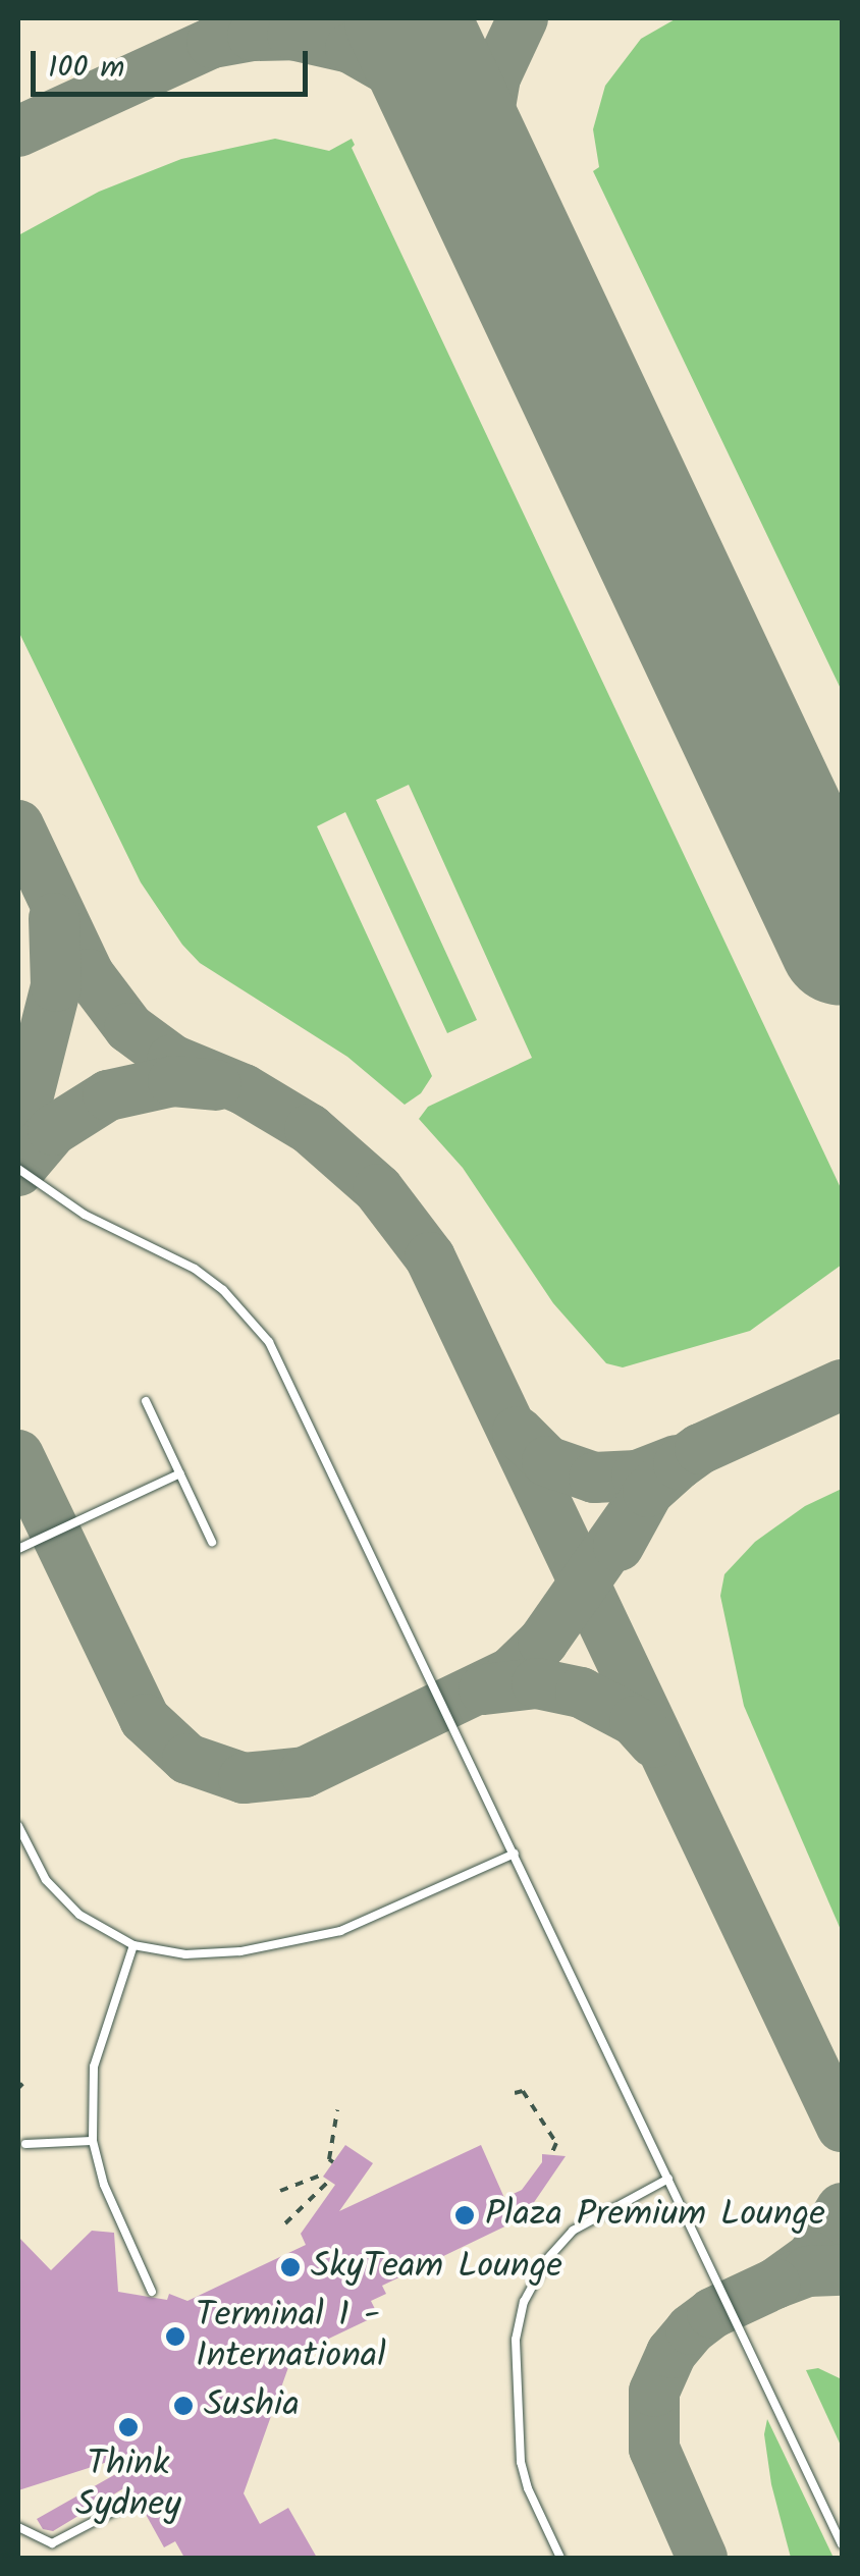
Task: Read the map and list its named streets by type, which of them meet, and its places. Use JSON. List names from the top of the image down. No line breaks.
{"places":["Plaza Premium Lounge","SkyTeam Lounge","Terminal 1 - International","Sushia","Think Sydney"],"scale_bar":"100 m"}
